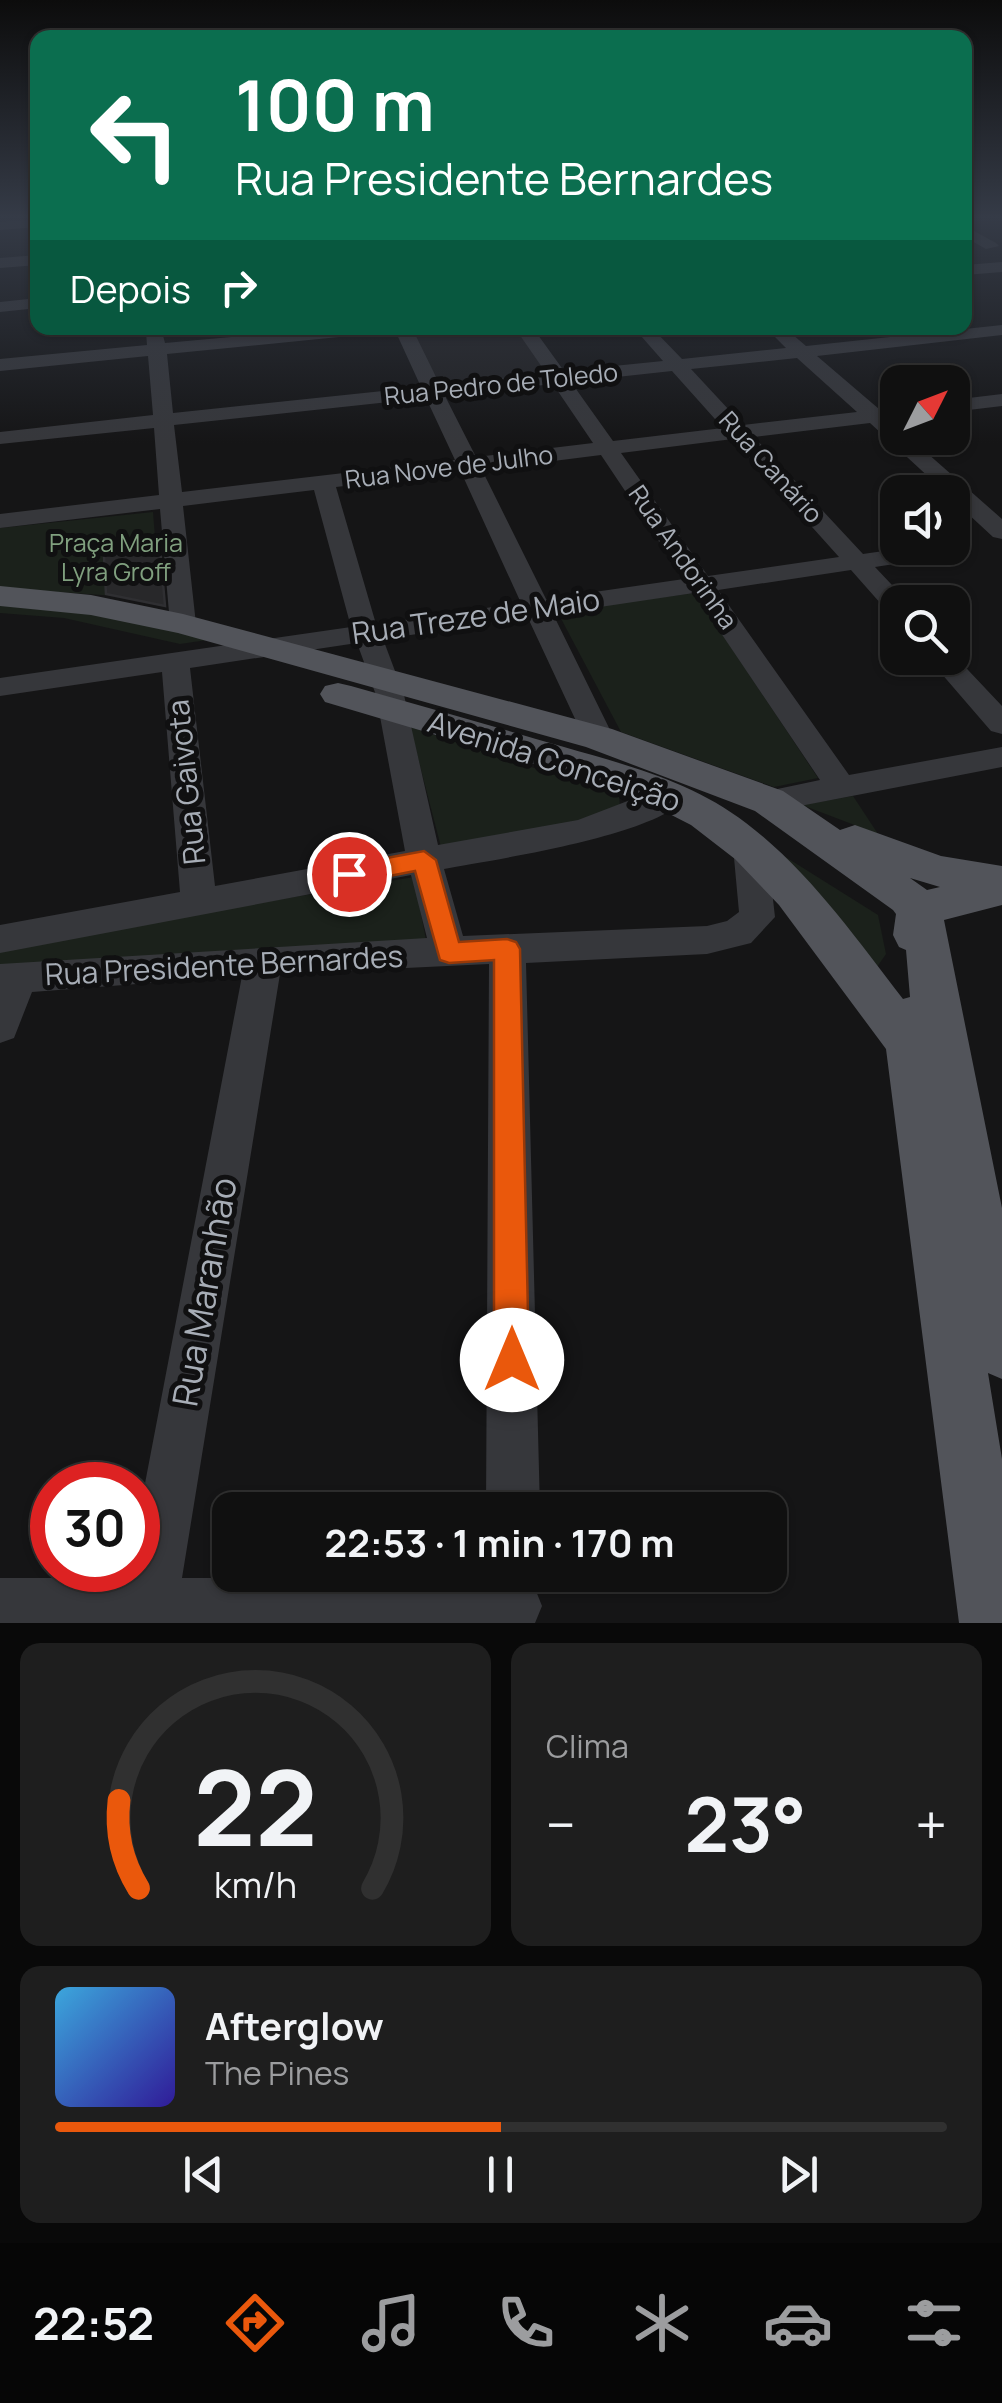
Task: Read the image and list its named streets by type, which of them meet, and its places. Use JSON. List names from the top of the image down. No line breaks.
{"streets":{"main road":["Avenida Conceição"],"street":["Rua Pedro de Toledo","Rua Nove de Julho","Rua Canário","Rua Andorinha","Rua Treze de Maio","Rua Gaivota","Rua Presidente Bernardes","Rua Maranhão"]},"crossings":[["Rua Pedro de Toledo","Rua Canário"],["Rua Pedro de Toledo","Rua Andorinha"],["Rua Nove de Julho","Rua Canário"],["Rua Nove de Julho","Rua Andorinha"],["Rua Canário","Rua Treze de Maio"],["Rua Andorinha","Rua Treze de Maio"],["Rua Treze de Maio","Avenida Conceição"],["Rua Treze de Maio","Rua Gaivota"],["Avenida Conceição","Rua Gaivota"],["Avenida Conceição","Rua Presidente Bernardes"],["Rua Presidente Bernardes","Rua Maranhão"]],"parks":["Praça Maria Lyra Groff"],"north":"top right","page":{"turn":["100 m","Rua Presidente Bernardes"],"then":"Depois","limit":"30","trip":"22:53 · 1 min · 170 m","tile":"Clima","heat":["−","23°","+"],"song":["Afterglow","The Pines"],"tabs":"22:52","gauge":["22","km/h"]}}
